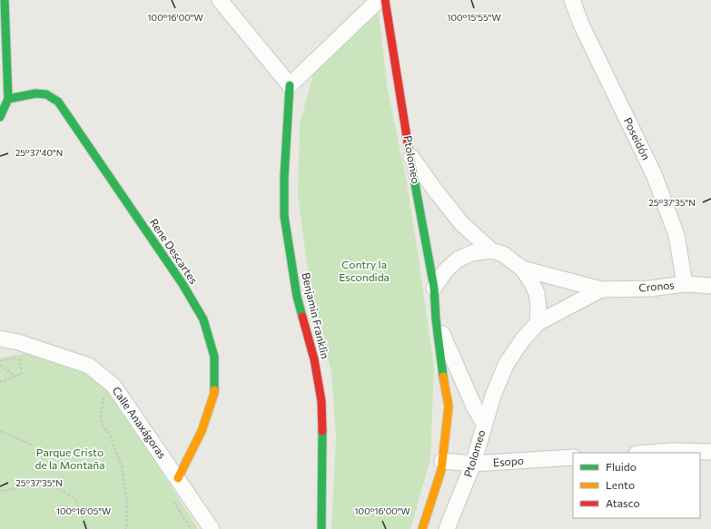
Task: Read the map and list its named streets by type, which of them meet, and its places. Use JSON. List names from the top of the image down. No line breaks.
{"streets":{"street":["Poseidón","Ptolomeo","Rene Descartes","Cronos","Benjamin Franklin","Calle Anaxágoras","Esopo"]},"crossings":[["Poseidón","Cronos"],["Ptolomeo","Esopo"],["Rene Descartes","Calle Anaxágoras"]],"parks":["Contry la Escondida","Parque Cristo de la Montaña"],"legend":["Fluido","Lento","Atasco"],"coordinates":["100°16'00\"W","100°15'55\"W","25°37'40\"N","25°37'35\"N","100°16'05\"W"]}
